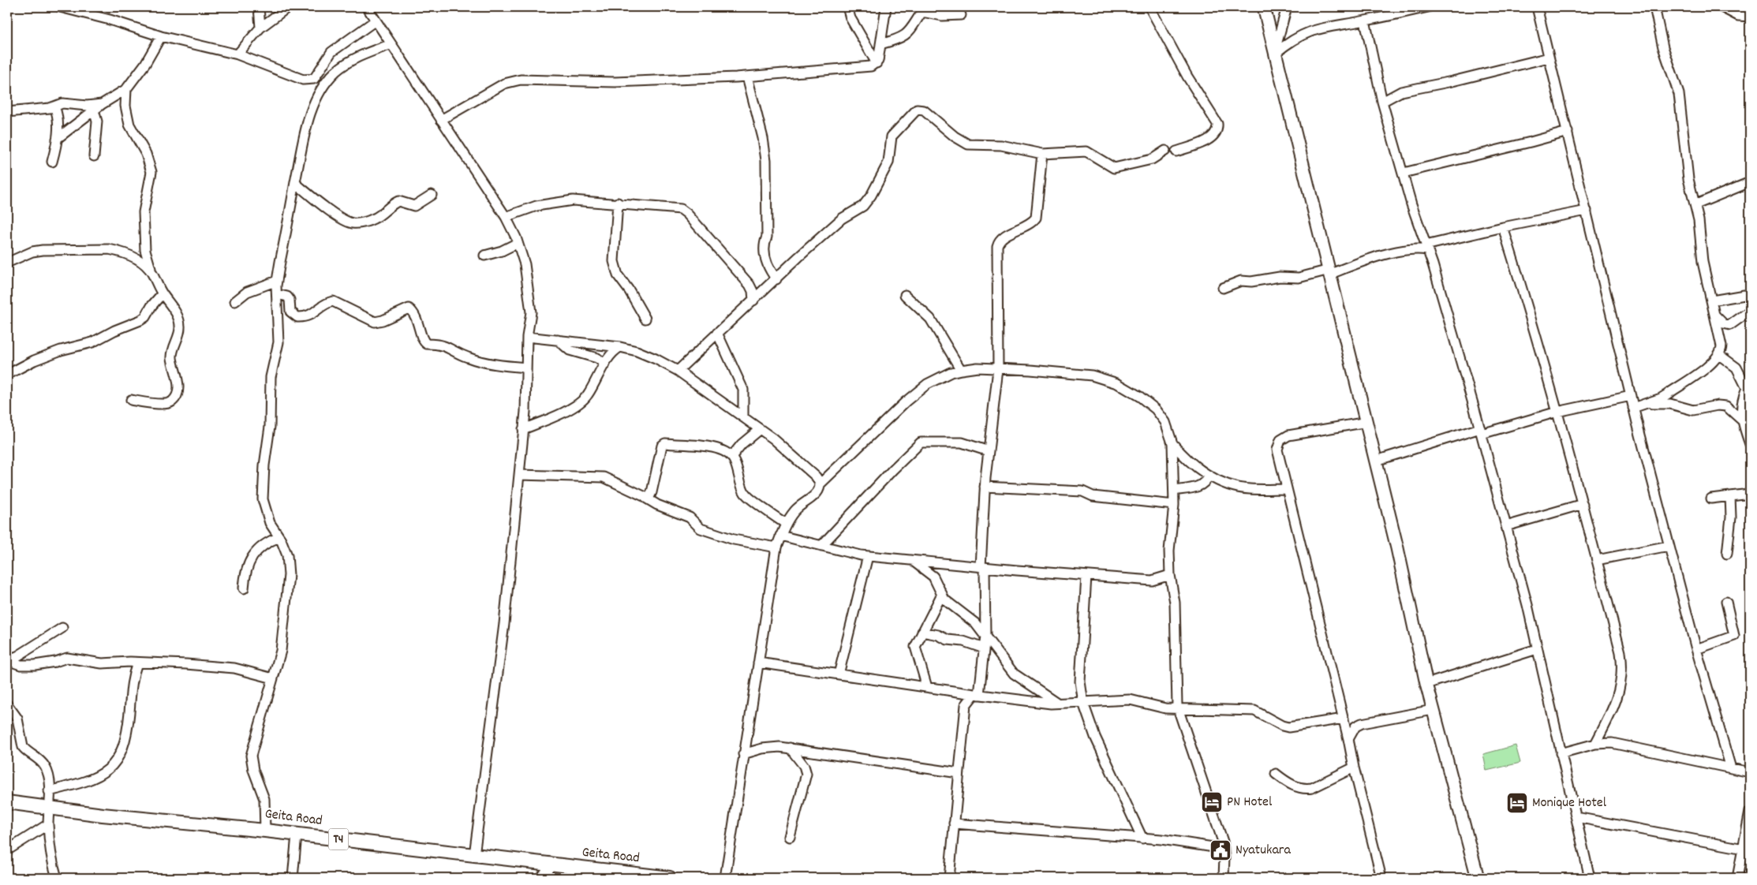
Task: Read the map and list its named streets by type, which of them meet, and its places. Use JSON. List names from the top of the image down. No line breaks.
{"streets":{"highway":["Geita Road","T4"]},"places":{"hotel":["PN Hotel","Monique Hotel"],"public building":["Nyatukara"]}}
